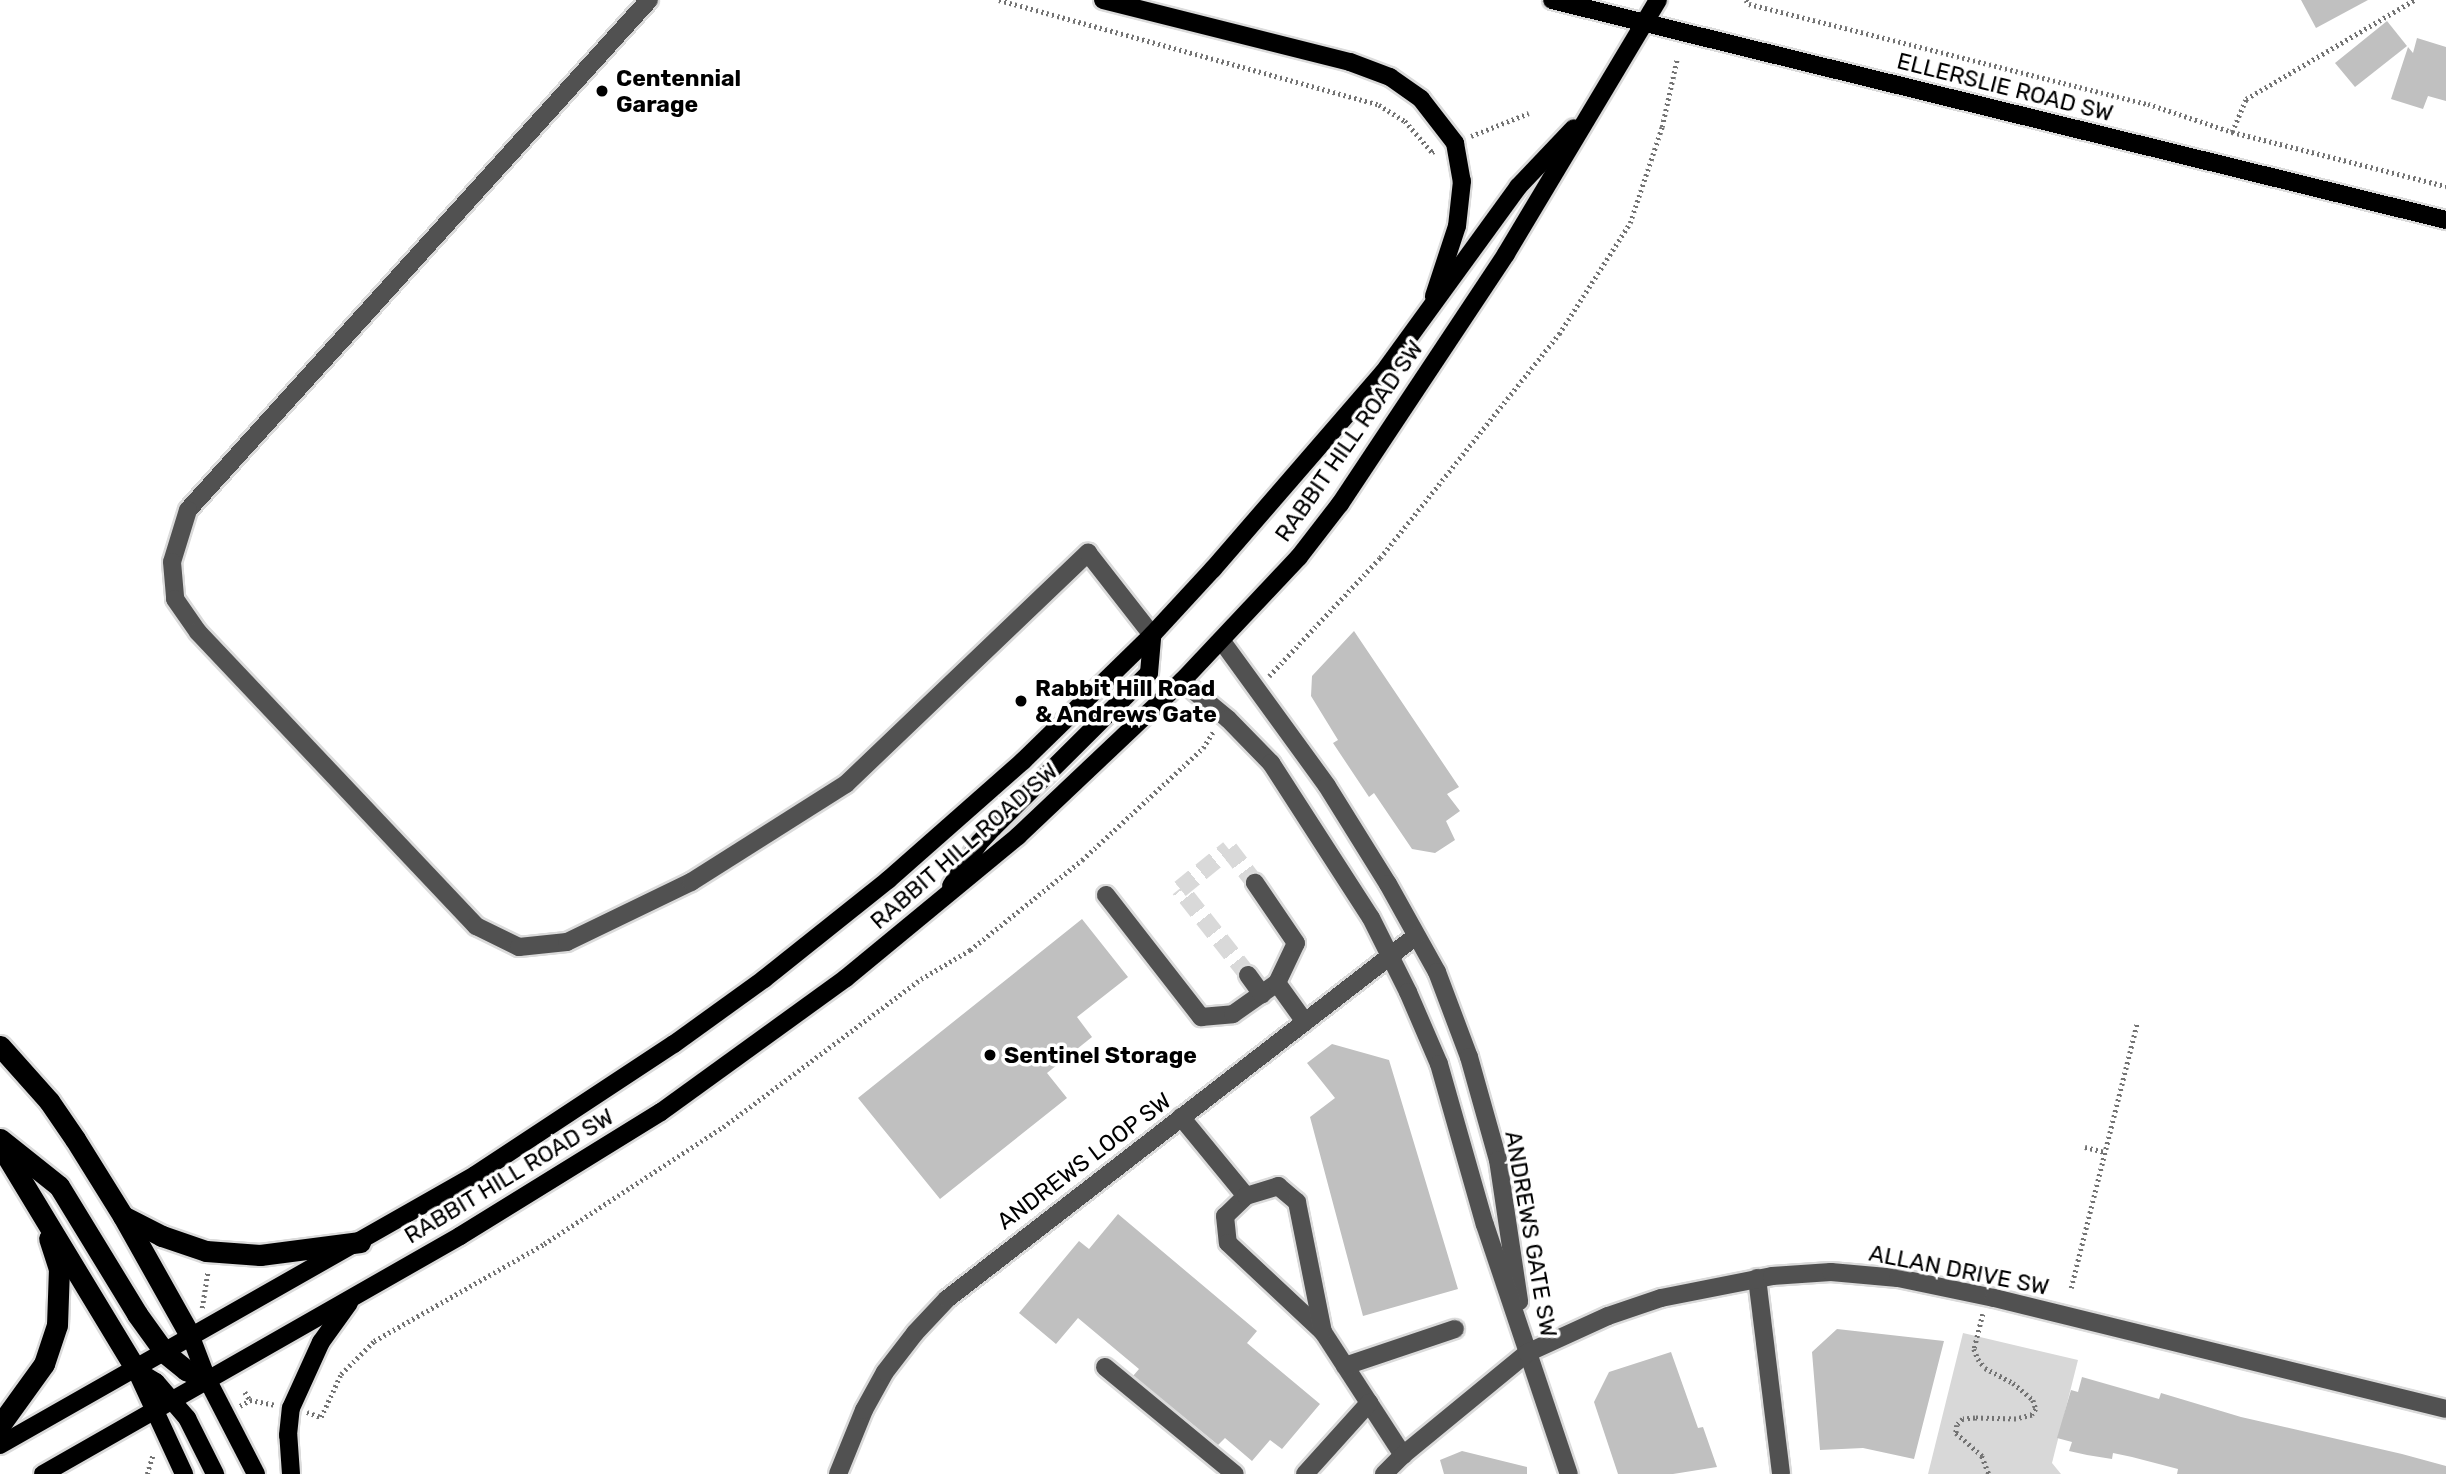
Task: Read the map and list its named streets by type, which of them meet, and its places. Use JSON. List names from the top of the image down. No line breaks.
{"streets":{"main road":["ELLERSLIE ROAD SW","RABBIT HILL ROAD SW"],"street":["ANDREWS LOOP SW","ANDREWS GATE SW","ALLAN DRIVE SW"]},"crossings":[["ELLERSLIE ROAD SW","RABBIT HILL ROAD SW"],["RABBIT HILL ROAD SW","ANDREWS GATE SW"],["ANDREWS LOOP SW","ANDREWS GATE SW"],["ANDREWS GATE SW","ALLAN DRIVE SW"]],"places":["Centennial Garage","Rabbit Hill Road & Andrews Gate","Sentinel Storage"]}
